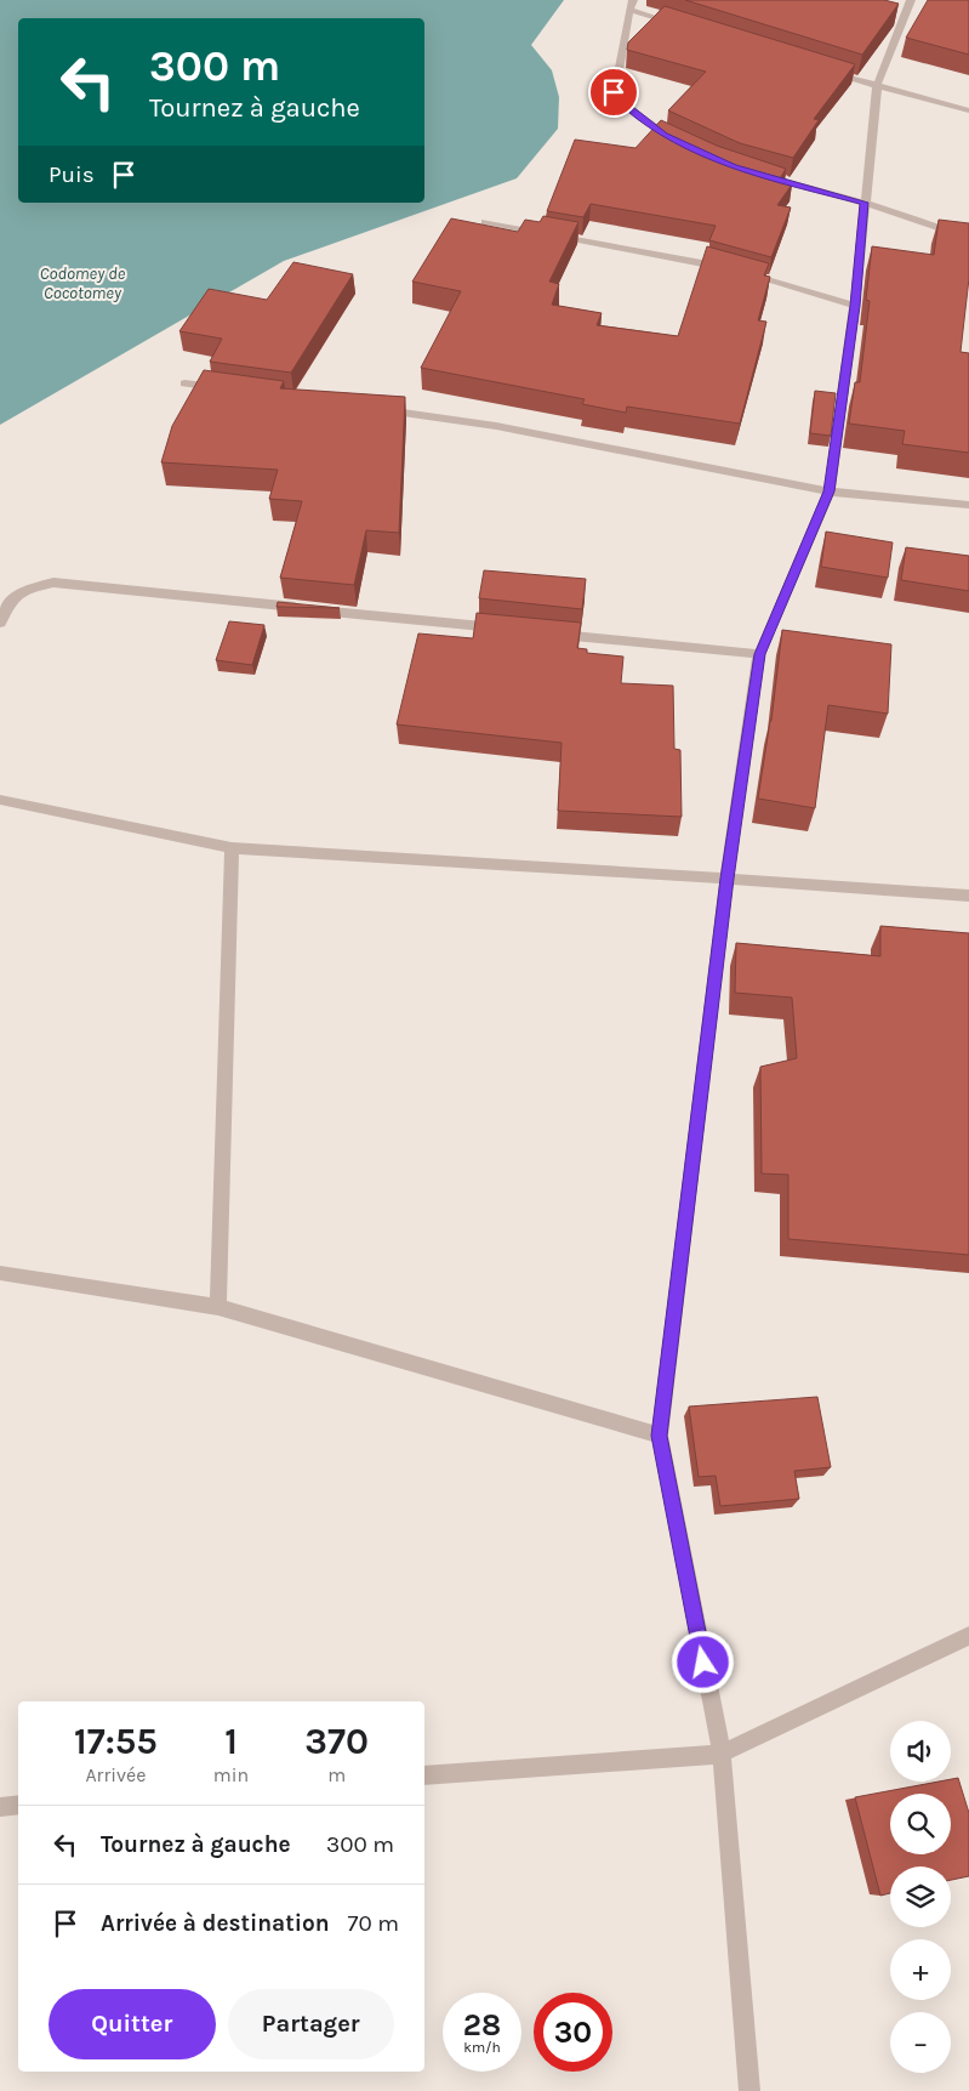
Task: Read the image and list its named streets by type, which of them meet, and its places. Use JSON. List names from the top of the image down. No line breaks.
{"water":["Codomey de Cocotomey"],"page":{"turn":["300 m","Tournez à gauche"],"then":"Puis","eta":["17:55","Arrivée","1","min","370","m"],"map_buttons":["+","−"],"list":[{"name":"Tournez à gauche","value":"300 m"},{"name":"Arrivée à destination","value":"70 m"}],"buttons":["Quitter","Partager"],"speed":"28 km/h","limit":"30"}}
